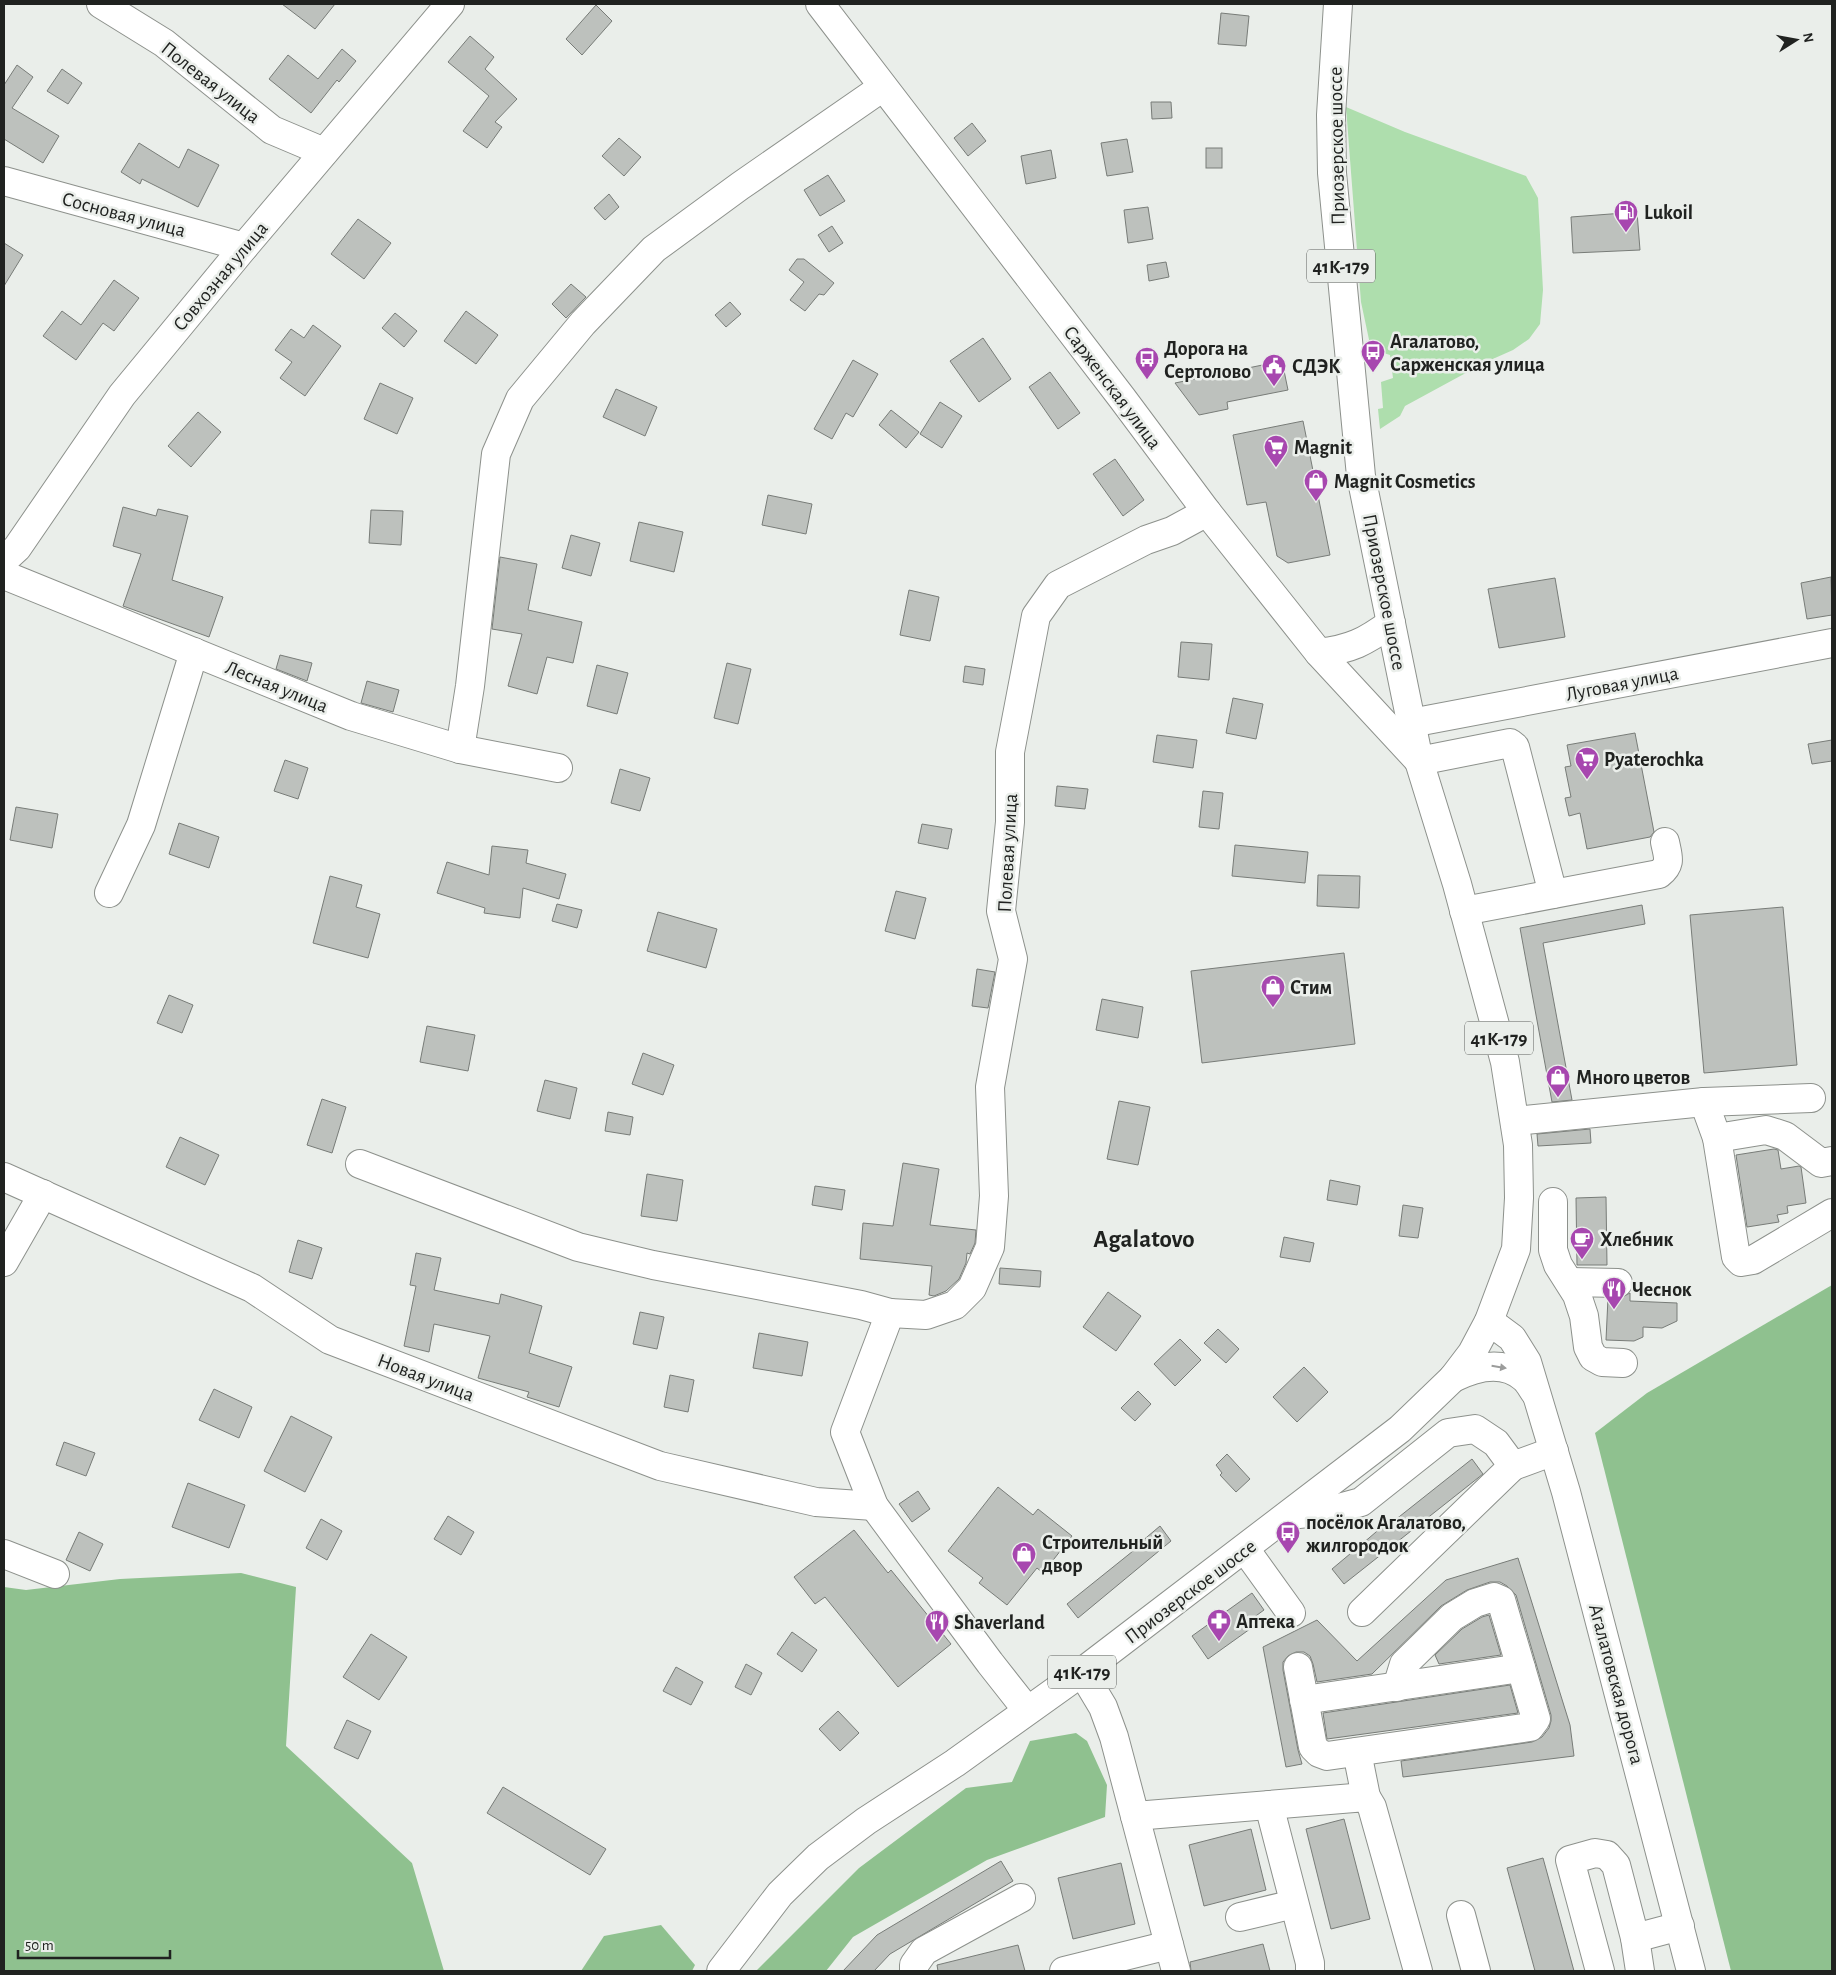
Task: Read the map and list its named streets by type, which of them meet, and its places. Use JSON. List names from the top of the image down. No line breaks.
{"streets":{"street":["Полевая улица","Приозерское шоссе","Сосновая улица","41К-179","Совхозная улица","Сарженская улица","Луговая улица","Лесная улица","Новая улица","Агалатовская дорога"]},"crossings":[["Полевая улица","Совхозная улица"],["Полевая улица","Сарженская улица"],["Приозерское шоссе","41К-179"],["Приозерское шоссе","Сарженская улица"],["Приозерское шоссе","Луговая улица"],["Сосновая улица","Совхозная улица"],["41К-179","Сарженская улица"],["41К-179","Агалатовская дорога"]],"districts":["Agalatovo"],"places":{"fuel station":["Lukoil"],"bus stop":["Агалатово, Сарженская улица","Дорога на Сертолово","посёлок Агалатово, жилгородок"],"public building":["СДЭК"],"supermarket":["Magnit","Pyaterochka"],"shop":["Magnit Cosmetics","Стим","Много цветов","Строительный двор"],"cafe":["Хлебник"],"restaurant":["Чеснок","Shaverland"],"pharmacy":["Аптека"]},"scale_bar":"50 m","north":"right"}
